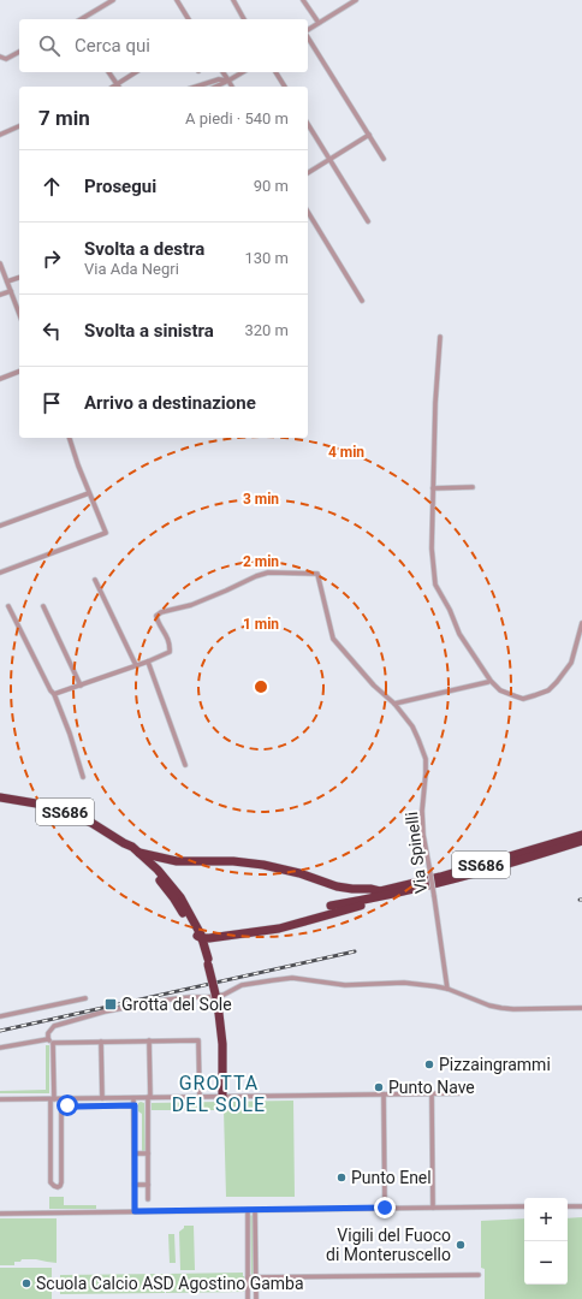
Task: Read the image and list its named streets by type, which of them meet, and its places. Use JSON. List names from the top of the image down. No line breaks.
{"streets":{"highway":["SS686"],"street":["Via Spinelli"]},"districts":["GROTTA DEL SOLE"],"places":{"transit":["Grotta del Sole"],"other":["Pizzaingrammi","Punto Nave","Punto Enel","Vigili del Fuoco di Monteruscello","Scuola Calcio ASD Agostino Gamba"]},"page":{"search":"Cerca qui","heading":["7 min","A piedi · 540 m"],"list":[["Prosegui","90 m"],["Svolta a destra","Via Ada Negri","130 m"],["Svolta a sinistra","320 m"],"Arrivo a destinazione"],"map_buttons":["+","−"]},"rings":["4 min","3 min","2 min","1 min"]}
